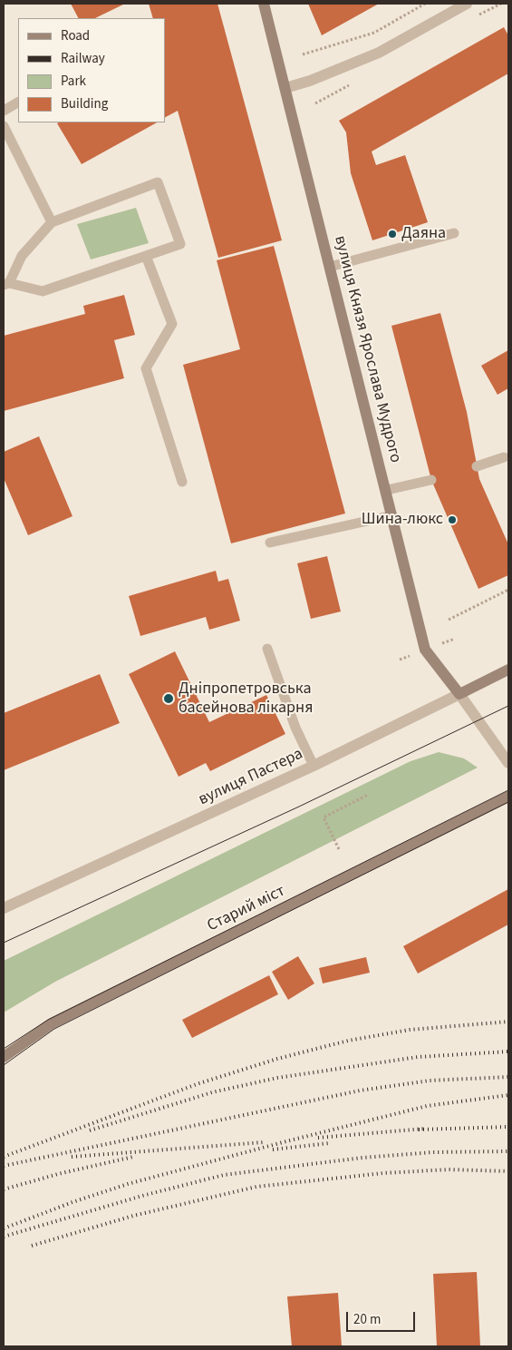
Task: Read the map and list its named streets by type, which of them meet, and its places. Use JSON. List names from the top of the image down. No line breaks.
{"streets":{"main road":["вулиця Князя Ярослава Мудрого","вулиця Пастера","Старий міст"]},"crossings":[["вулиця Князя Ярослава Мудрого","вулиця Пастера"]],"places":["Даяна","Шина-люкс","Дніпропетровська басейнова лікарня"],"legend":["Road","Railway","Park","Building"],"scale_bar":"20 m"}
